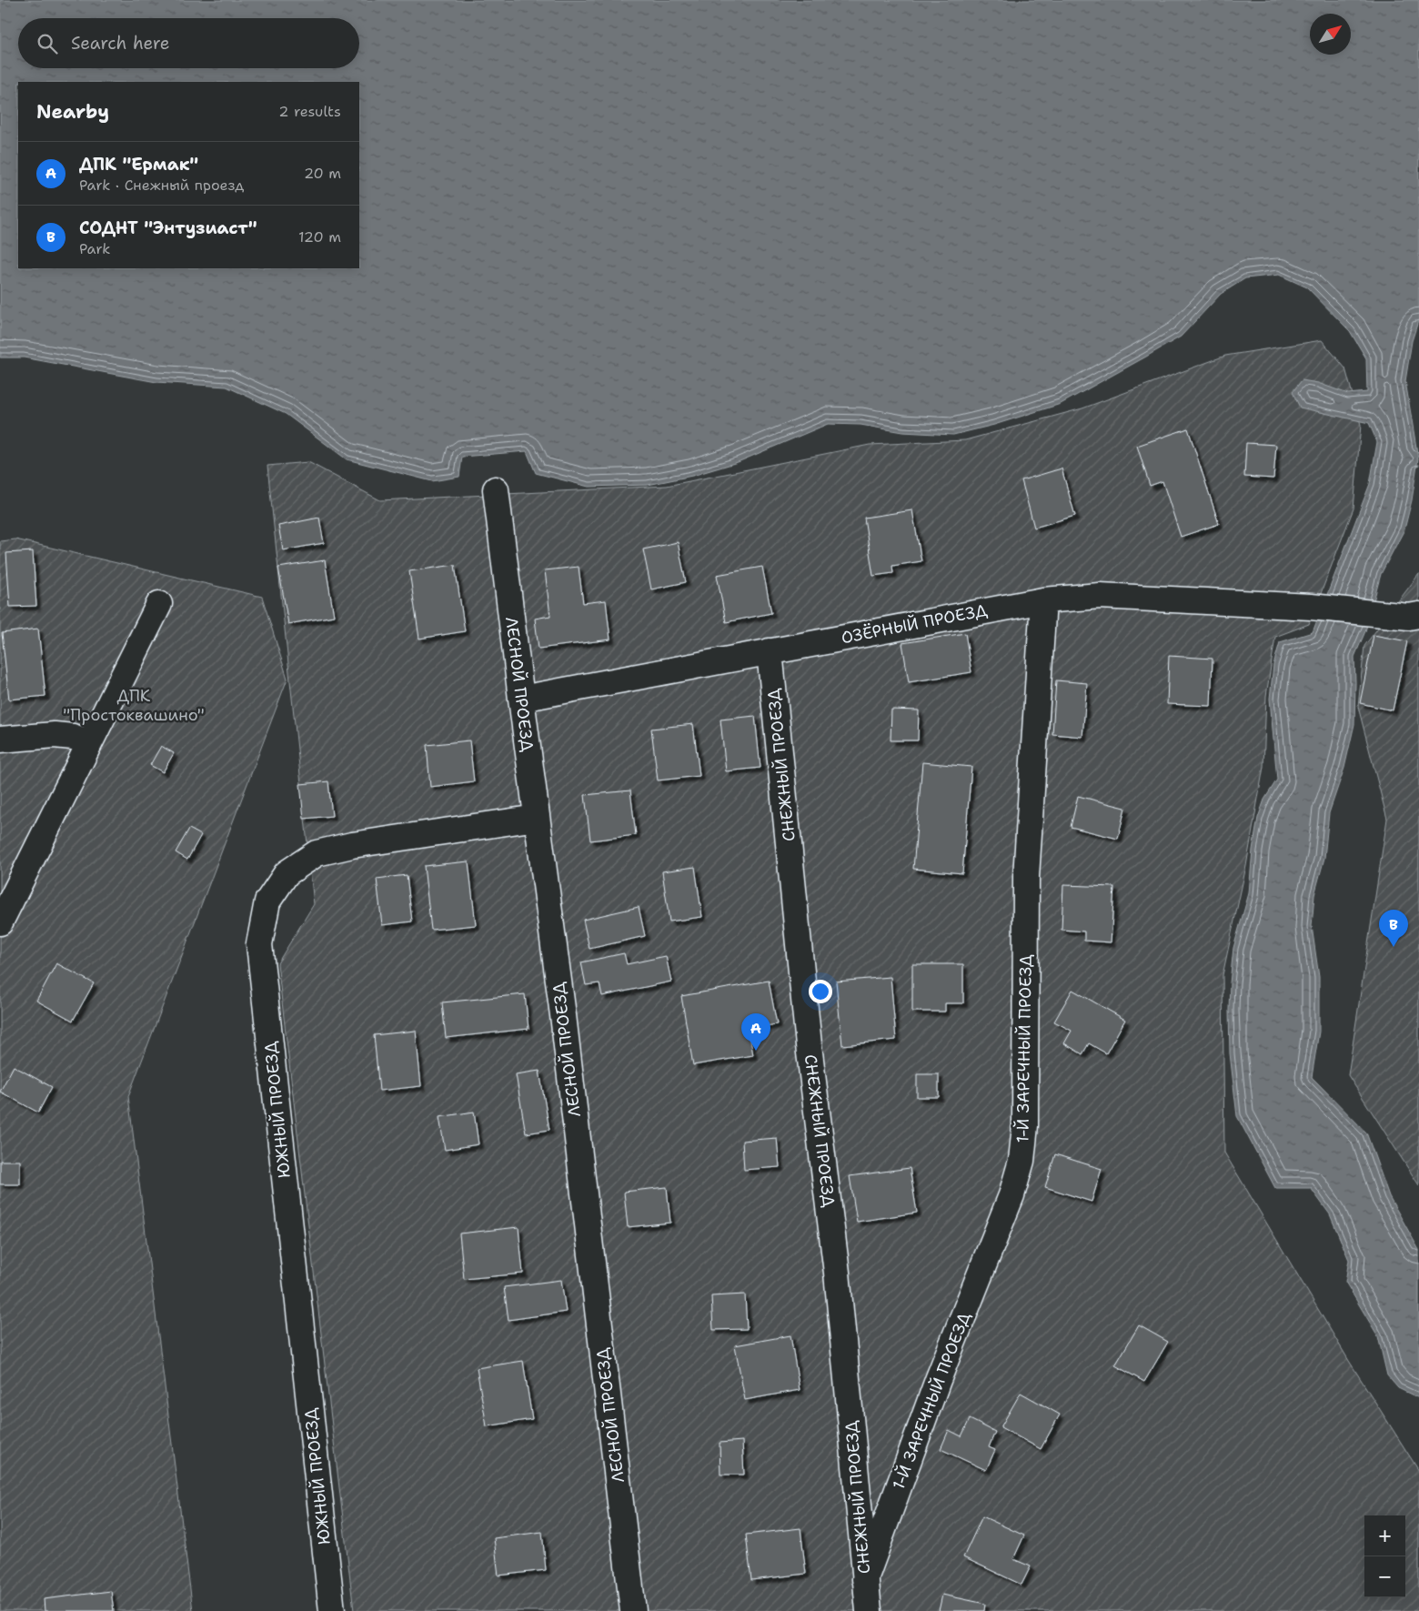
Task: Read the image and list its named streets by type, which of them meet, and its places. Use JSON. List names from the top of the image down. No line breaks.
{"streets":{"street":["ОЗЁРНЫЙ ПРОЕЗД","ЛЕСНОЙ ПРОЕЗД","СНЕЖНЫЙ ПРОЕЗД","1-Й ЗАРЕЧНЫЙ ПРОЕЗД","ЮЖНЫЙ ПРОЕЗД"]},"crossings":[["ОЗЁРНЫЙ ПРОЕЗД","ЛЕСНОЙ ПРОЕЗД"],["ОЗЁРНЫЙ ПРОЕЗД","СНЕЖНЫЙ ПРОЕЗД"],["ОЗЁРНЫЙ ПРОЕЗД","1-Й ЗАРЕЧНЫЙ ПРОЕЗД"],["ЛЕСНОЙ ПРОЕЗД","ЮЖНЫЙ ПРОЕЗД"],["СНЕЖНЫЙ ПРОЕЗД","1-Й ЗАРЕЧНЫЙ ПРОЕЗД"]],"parks":["ДПК \"Простоквашино\""],"north":"top right","page":{"search":"Search here","heading":["Nearby","2 results"],"list":[{"mark":"A","name":"ДПК \"Ермак\"","note":"Park · Снежный проезд","value":"20 m"},{"mark":"B","name":"СОДНТ \"Энтузиаст\"","note":"Park","value":"120 m"}],"pins":["B","A"],"map_buttons":["+","−"]}}
